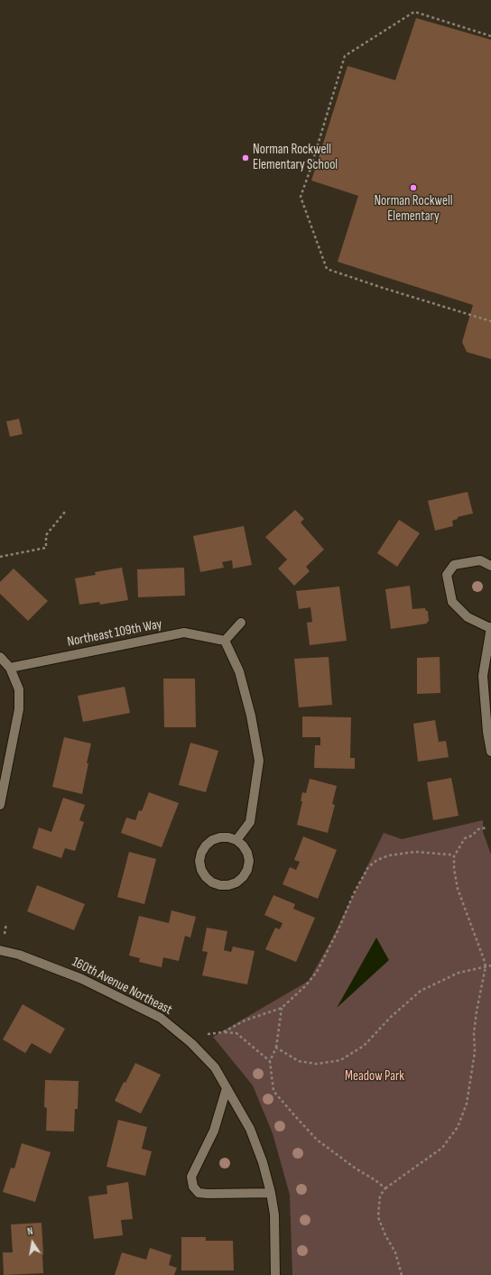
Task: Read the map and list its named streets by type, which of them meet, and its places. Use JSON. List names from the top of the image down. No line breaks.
{"streets":{"street":["Northeast 109th Way","160th Avenue Northeast"]},"parks":["Meadow Park"],"places":["Norman Rockwell Elementary School","Norman Rockwell Elementary"],"north":"top"}
